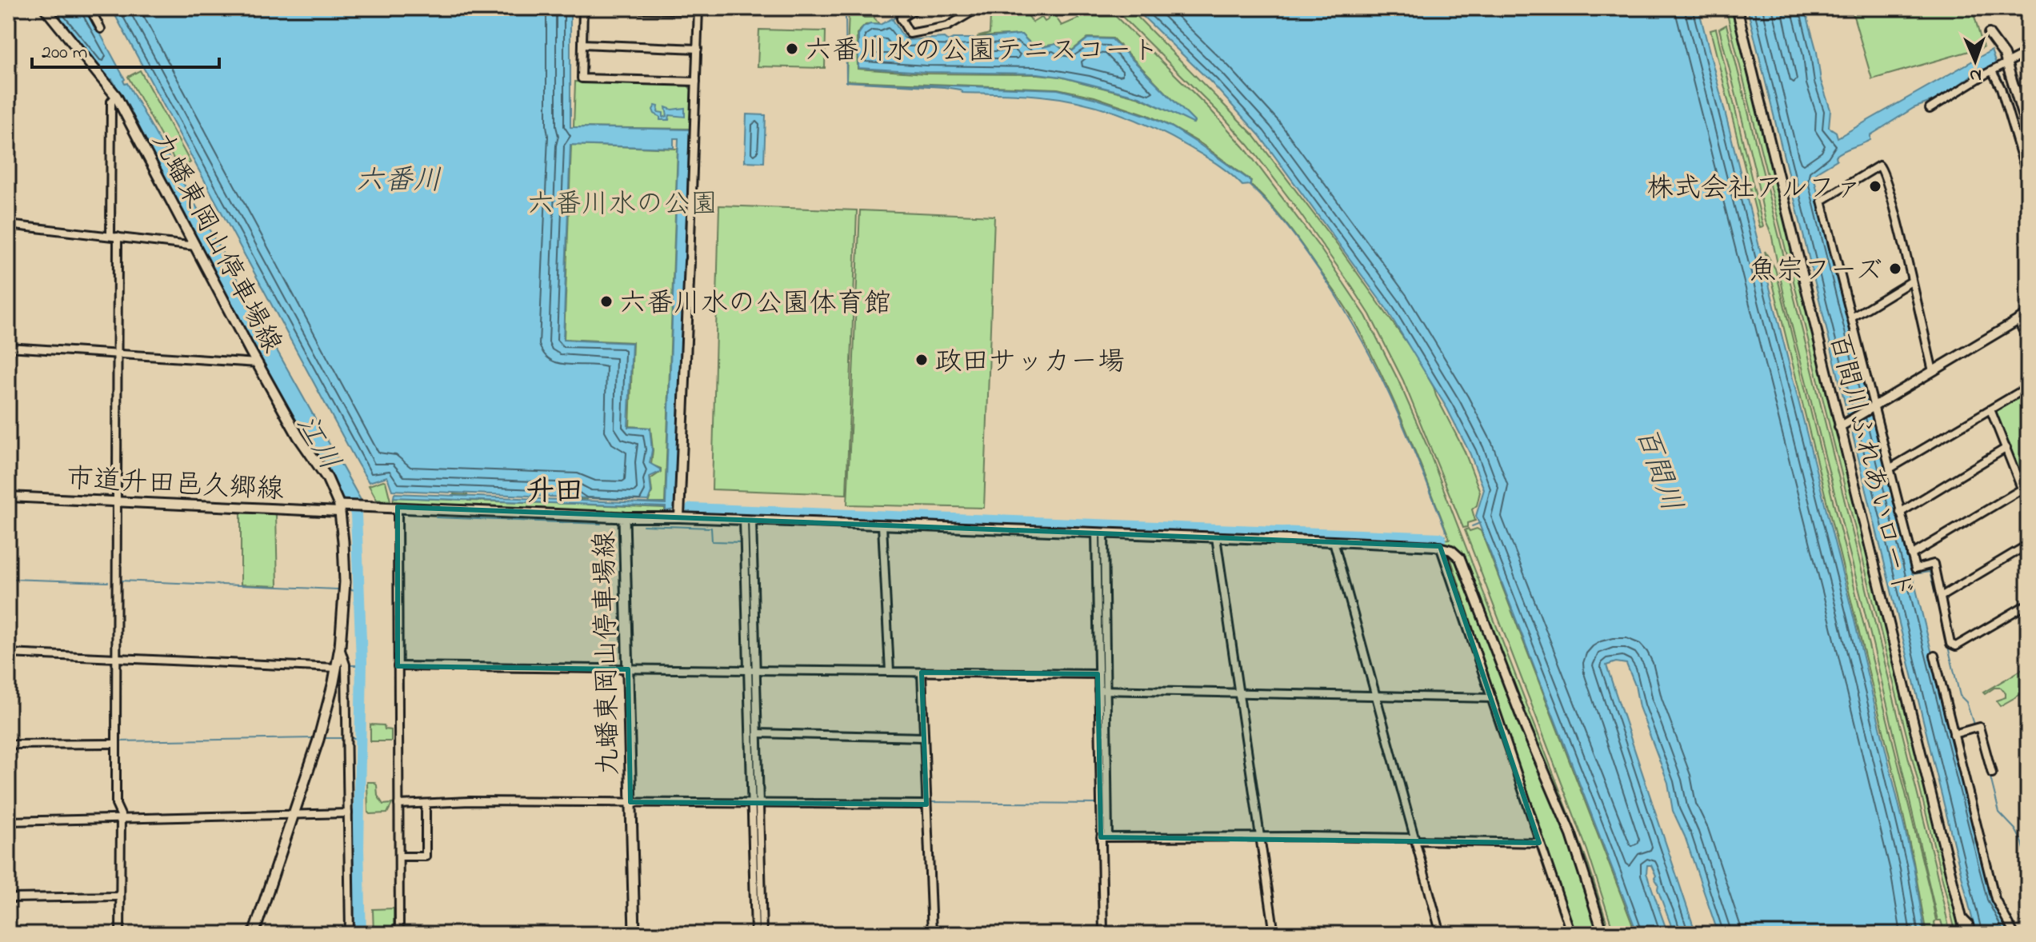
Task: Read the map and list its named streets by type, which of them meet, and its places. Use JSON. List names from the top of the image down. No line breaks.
{"streets":{"main road":["九蟠東岡山停車場線"],"street":["百間川ふれあいロード","市道升田邑久郷線"]},"crossings":[["九蟠東岡山停車場線","市道升田邑久郷線"]],"districts":["升田"],"water":["六番川","江川","百間川"],"parks":["六番川水の公園"],"places":["六番川水の公園テニスコート","株式会社アルファ","魚宗フーズ","六番川水の公園体育館","政田サッカー場"],"scale_bar":"200 m","north":"bottom"}
